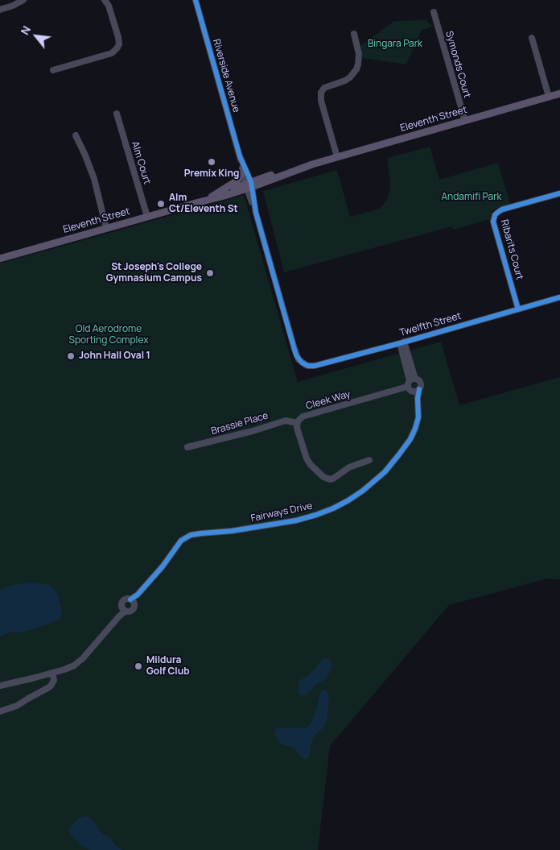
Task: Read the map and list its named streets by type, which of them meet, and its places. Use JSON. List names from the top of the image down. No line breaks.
{"streets":{"main road":["Eleventh Street"],"street":["Symonds Court","Riverside Avenue","Alm Court","Ribarits Court","Twelfth Street","Cleek Way","Brassie Place","Fairways Drive"]},"crossings":[["Symonds Court","Eleventh Street"],["Riverside Avenue","Eleventh Street"],["Riverside Avenue","Twelfth Street"],["Eleventh Street","Alm Court"],["Ribarits Court","Twelfth Street"],["Cleek Way","Brassie Place"],["Cleek Way","Fairways Drive"]],"parks":["Bingara Park","Andamifi Park","Old Aerodrome Sporting Complex"],"places":["Premix King","Alm Ct/Eleventh St","St Joseph's College Gymnasium Campus","John Hall Oval 1","Mildura Golf Club"],"north":"top left"}
